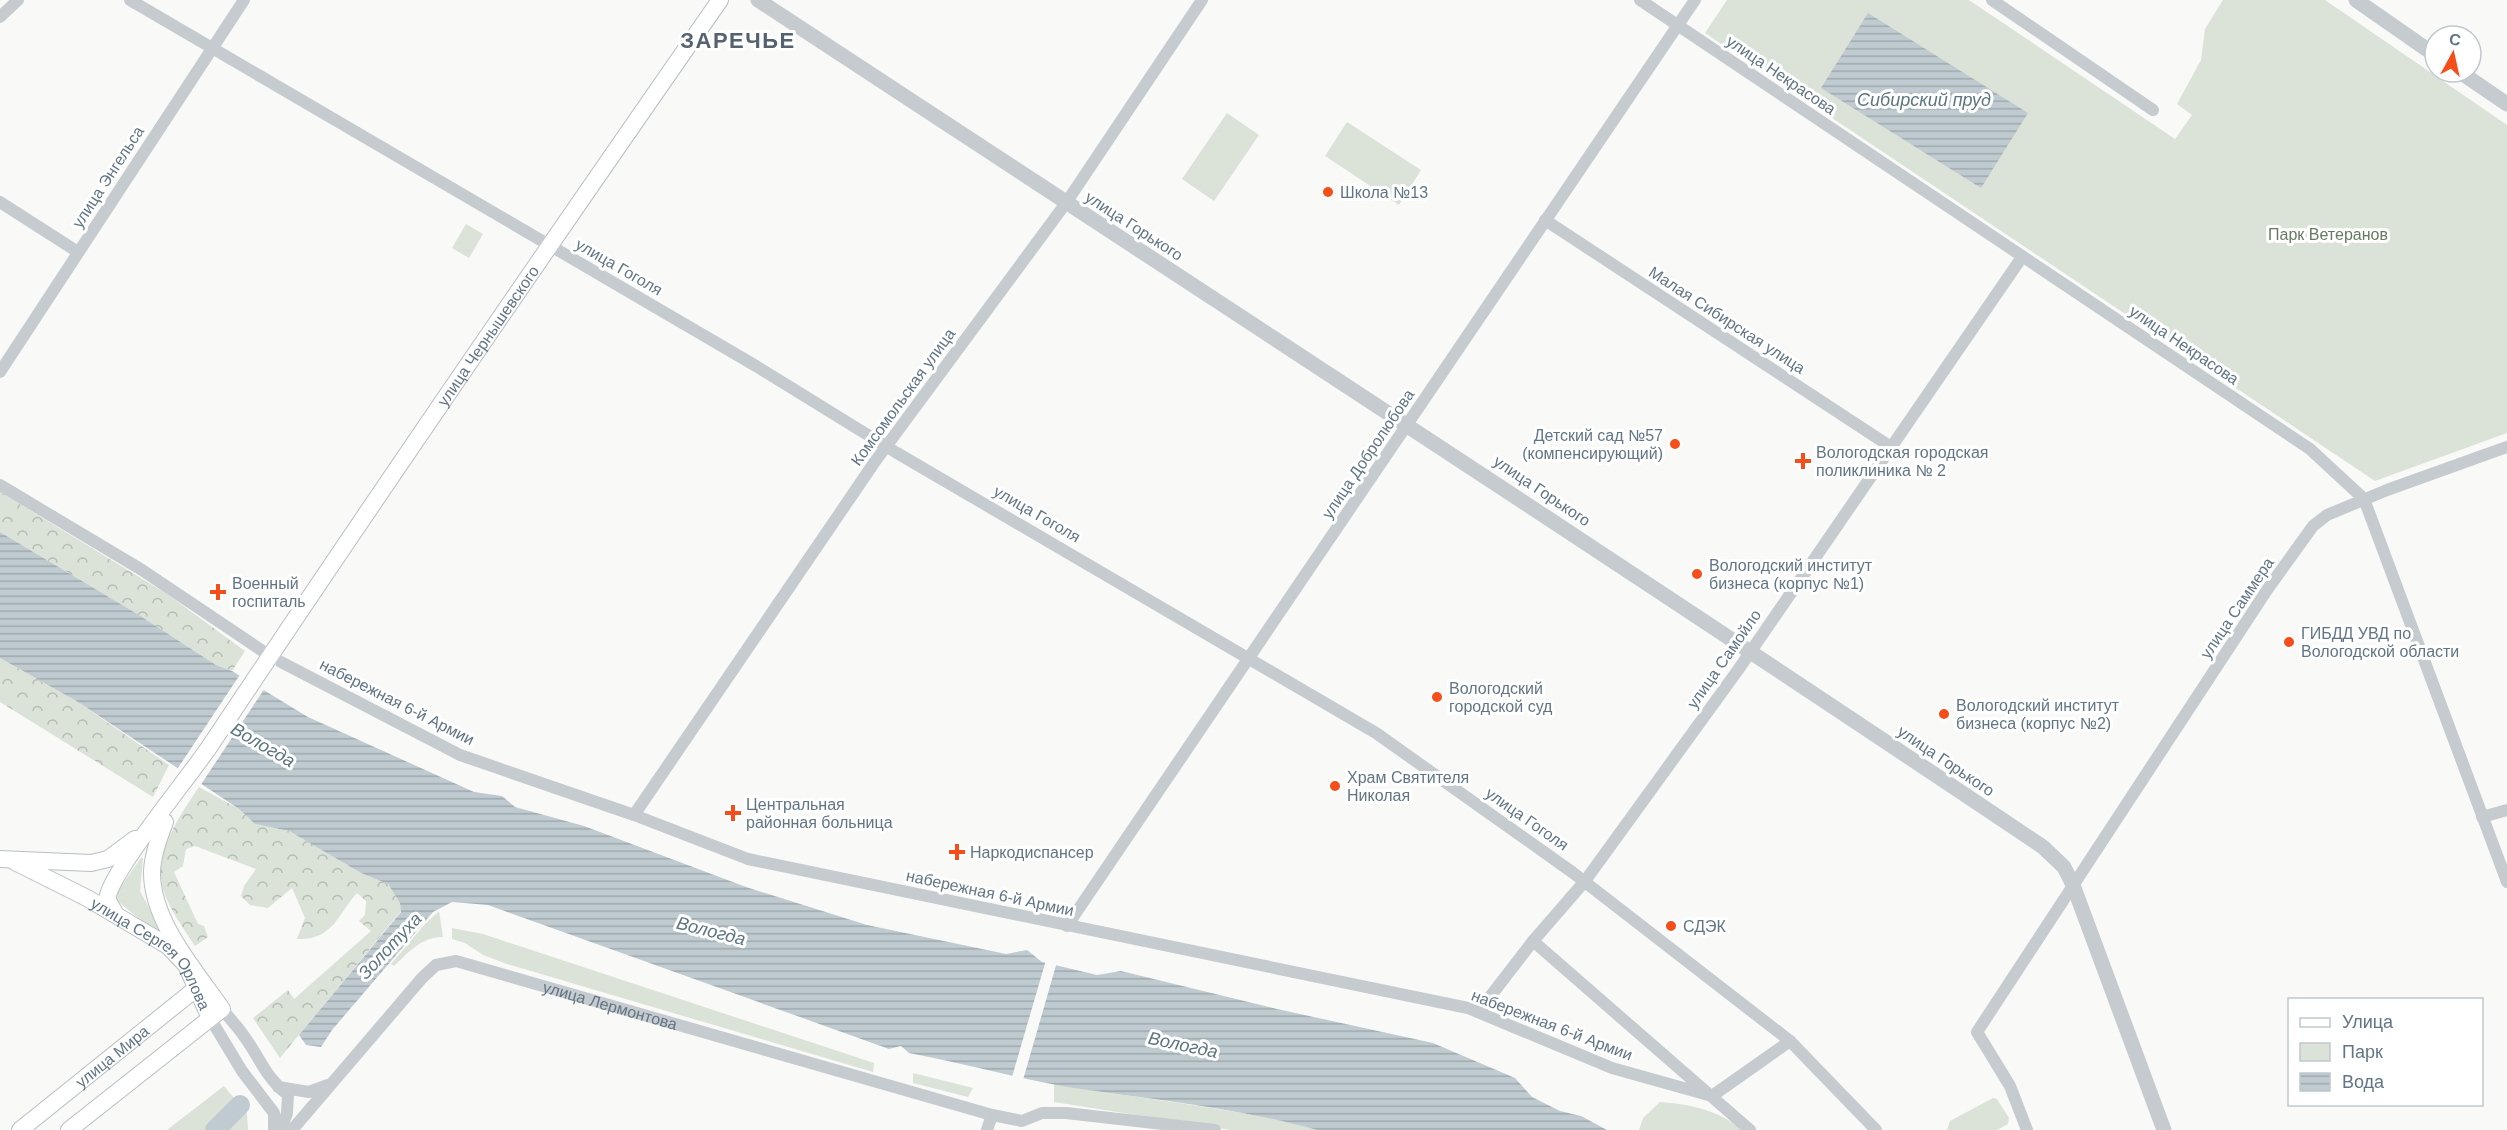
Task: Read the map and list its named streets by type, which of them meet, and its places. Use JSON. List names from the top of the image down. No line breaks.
{"streets":{"main road":["улица Чернышевского","улица Сергея Орлова","улица Мира"],"street":["улица Некрасова","улица Энгельса","улица Горького","улица Гоголя","Малая Сибирская улица","Комсомольская улица","улица Добролюбова","улица Саммера","улица Самойло","набережная 6-й Армии","улица Лермонтова"]},"crossings":[["улица Некрасова","улица Добролюбова"],["улица Некрасова","улица Саммера"],["улица Некрасова","улица Самойло"],["улица Энгельса","улица Гоголя"],["улица Горького","Комсомольская улица"],["улица Горького","улица Добролюбова"],["улица Горького","улица Саммера"],["улица Горького","улица Самойло"],["улица Гоголя","улица Чернышевского"],["улица Гоголя","Комсомольская улица"],["улица Гоголя","улица Добролюбова"],["улица Гоголя","улица Самойло"],["Малая Сибирская улица","улица Добролюбова"],["Малая Сибирская улица","улица Самойло"],["улица Чернышевского","набережная 6-й Армии"],["Комсомольская улица","набережная 6-й Армии"],["улица Добролюбова","набережная 6-й Армии"],["улица Самойло","набережная 6-й Армии"],["улица Сергея Орлова","улица Мира"]],"districts":["ЗАРЕЧЬЕ"],"water":["Сибирский пруд","Вологда","Золотуха"],"parks":["Парк Ветеранов"],"places":{"other":["Школа №13","Детский сад №57 (компенсирующий)","Вологодский институт бизнеса (корпус №1)","ГИБДД УВД по Вологодской области","Вологодский городской суд","Вологодский институт бизнеса (корпус №2)","Храм Святителя Николая","СДЭК"],"health":["Вологодская городская поликлиника № 2","Военный госпиталь","Центральная районная больница","Наркодиспансер"]},"legend":["Улица","Парк","Вода"],"north":"top"}
